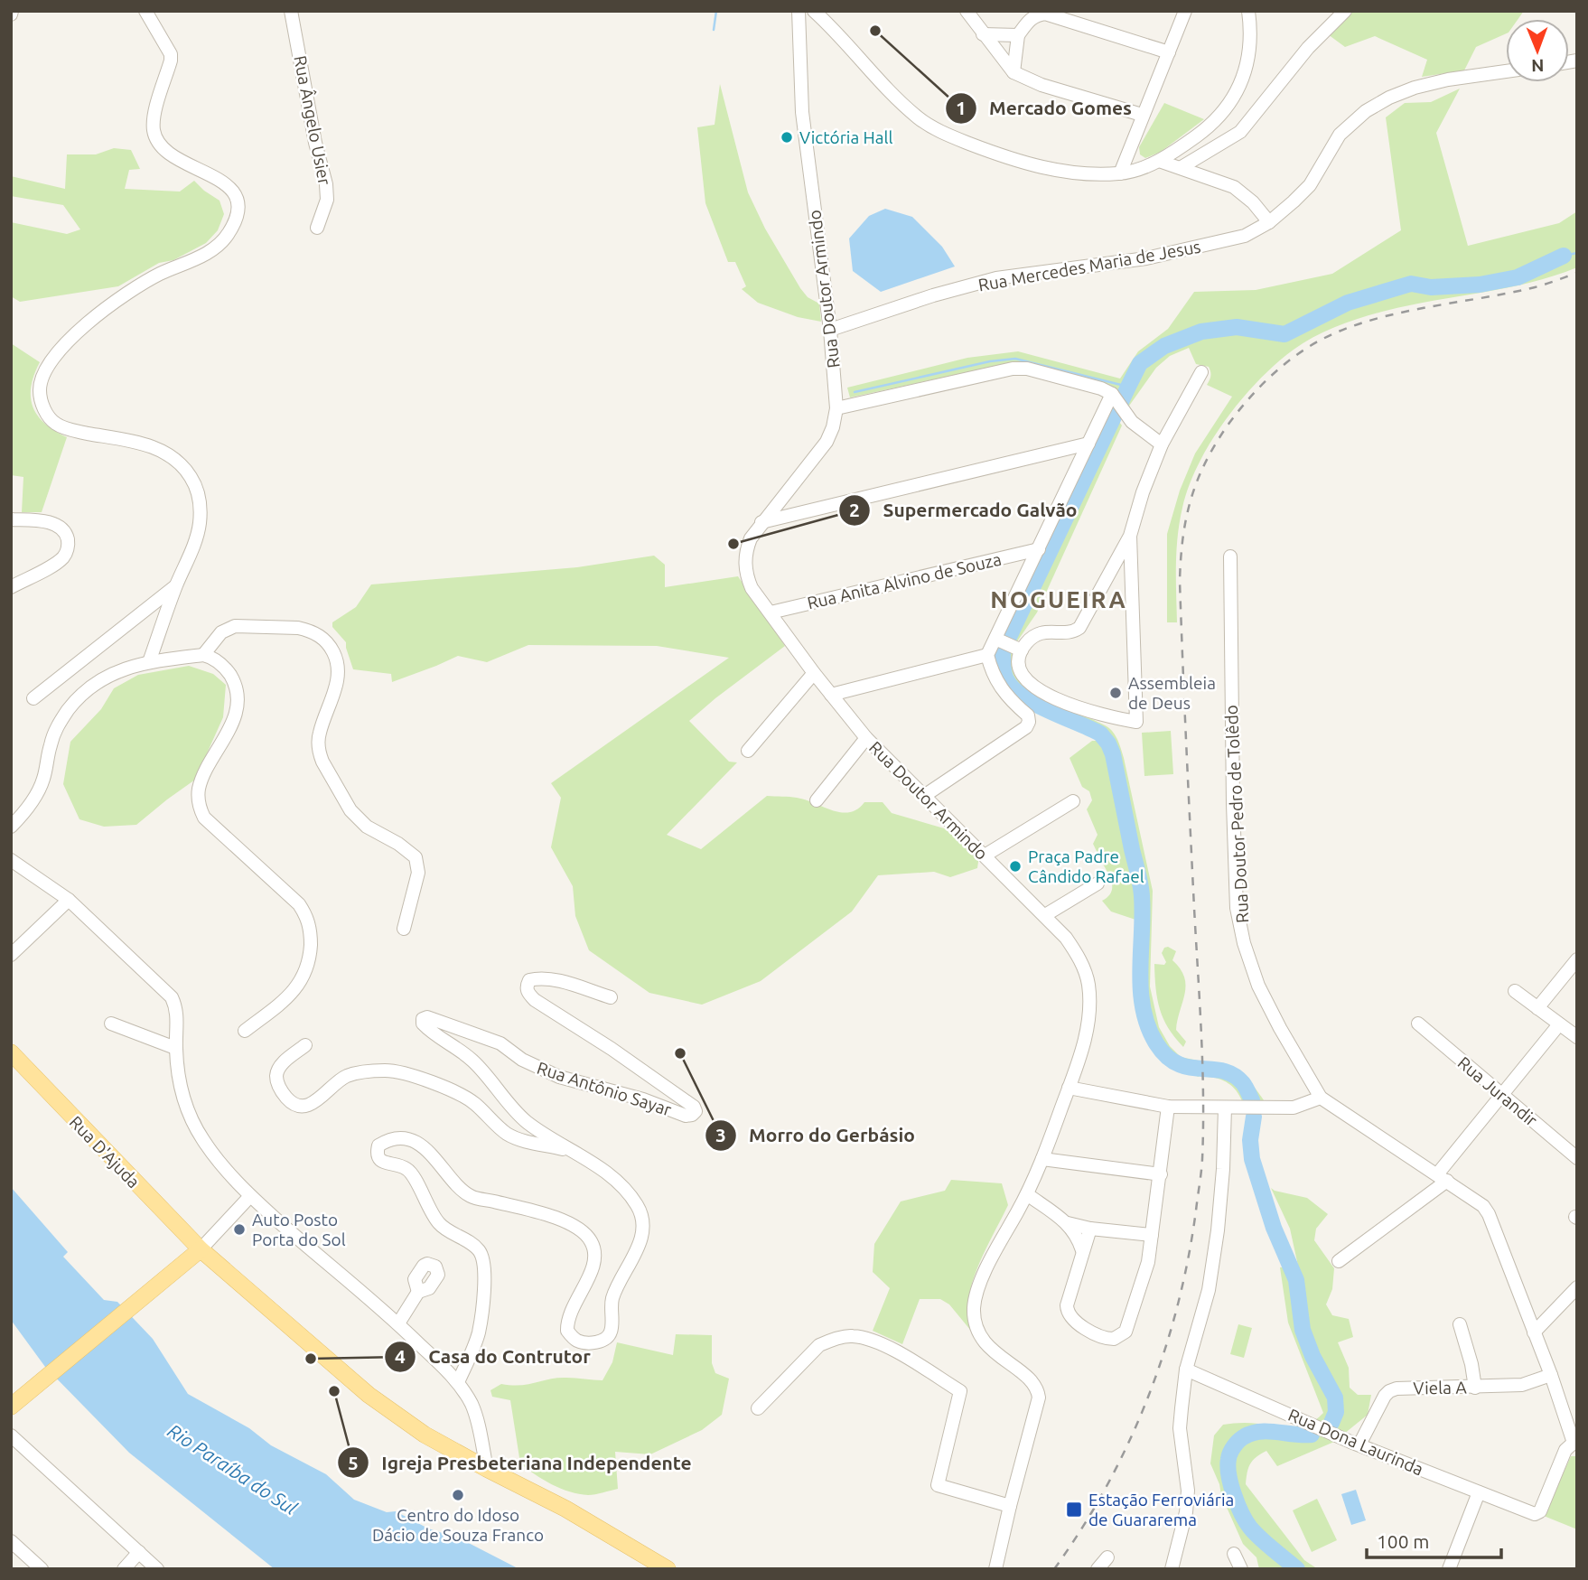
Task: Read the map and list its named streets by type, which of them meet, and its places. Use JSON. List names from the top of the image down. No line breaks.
{"streets":{"main road":["Rua D'Ajuda"],"street":["Rua Ângelo Usier","Rua Mercedes Maria de Jesus","Rua Doutor Armindo","Rua Anita Alvino de Souza","Rua Doutor Pedro de Tolêdo","Rua Antônio Sayar","Rua Jurandir","Viela A","Rua Dona Laurinda"]},"crossings":[["Rua Mercedes Maria de Jesus","Rua Doutor Armindo"],["Rua Doutor Armindo","Rua Anita Alvino de Souza"],["Rua Doutor Pedro de Tolêdo","Viela A"],["Rua Doutor Pedro de Tolêdo","Rua Dona Laurinda"],["Viela A","Rua Dona Laurinda"]],"districts":["NOGUEIRA"],"water":["Rio Paraíba do Sul"],"places":{"other":["Mercado Gomes","Victória Hall","Supermercado Galvão","Assembleia de Deus","Praça Padre Cândido Rafael","Morro do Gerbásio","Auto Posto Porta do Sol","Casa do Contrutor","Igreja Presbeteriana Independente","Centro do Idoso Dácio de Souza Franco"],"transit":["Estação Ferroviária de Guararema"]},"scale_bar":"100 m","north":"bottom"}
